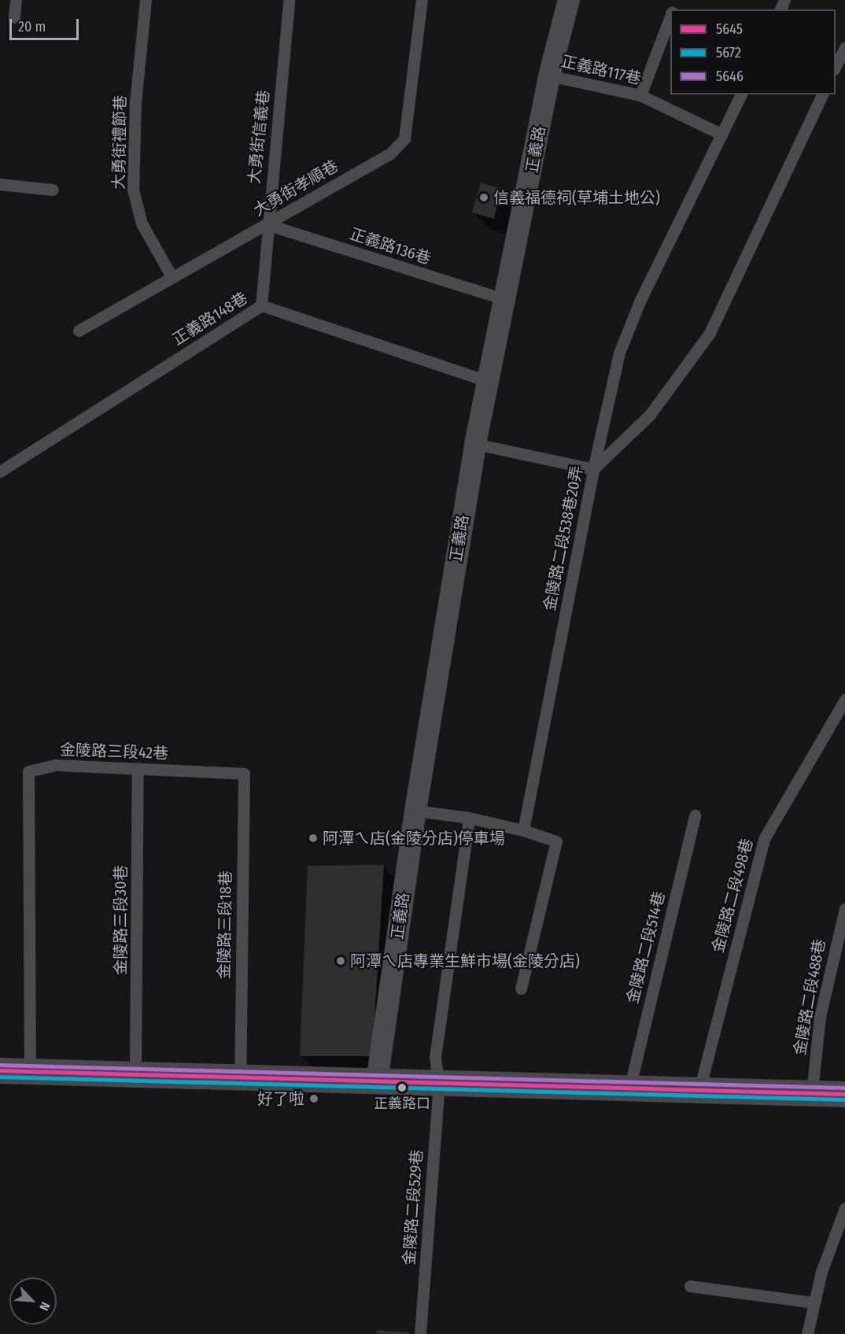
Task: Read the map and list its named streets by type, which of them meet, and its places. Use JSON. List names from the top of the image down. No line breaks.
{"streets":{"street":["正義路"],"lane":["正義路117巷","大勇街信義巷","大勇街禮節巷","大勇街孝順巷","正義路136巷","正義路148巷","金陵路二段538巷20弄","金陵路三段42巷","金陵路二段498巷","金陵路三段30巷","金陵路三段18巷","金陵路二段514巷","金陵路二段488巷","金陵路二段529巷"]},"crossings":[["正義路117巷","正義路"],["正義路117巷","金陵路二段538巷20弄"],["大勇街信義巷","大勇街孝順巷"],["大勇街信義巷","正義路136巷"],["大勇街信義巷","正義路148巷"],["大勇街禮節巷","大勇街孝順巷"],["正義路","正義路136巷"],["正義路","正義路148巷"],["大勇街孝順巷","正義路136巷"],["金陵路三段42巷","金陵路三段30巷"],["金陵路三段42巷","金陵路三段18巷"]],"places":["信義福德祠(草埔土地公)","阿潭ㄟ店(金陵分店)停車場","阿潭ㄟ店專業生鮮市場(金陵分店)","正義路口","好了啦"],"lines":["transit line 5646","transit line 5645","transit line 5672"],"legend":["5645","5672","5646"],"scale_bar":"20 m","north":"bottom right"}
